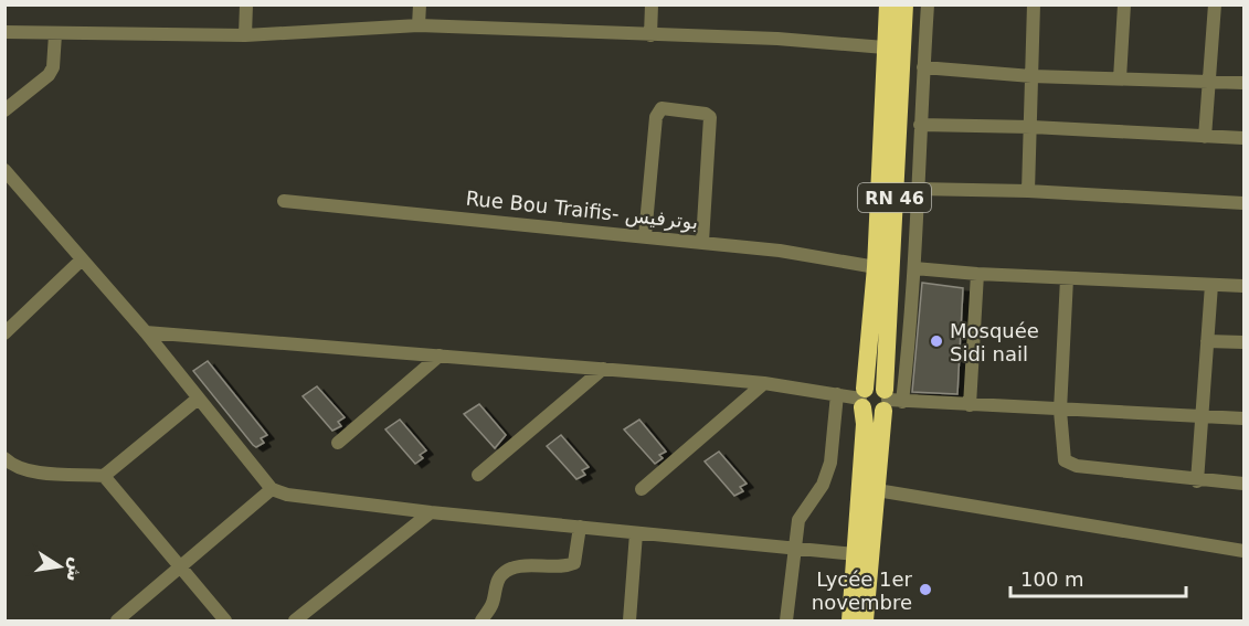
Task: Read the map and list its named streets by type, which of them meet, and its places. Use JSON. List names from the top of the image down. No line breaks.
{"streets":{"highway":["RN 46"],"street":["Rue Bou Traifis- بوترفيس"]},"crossings":[["RN 46","Rue Bou Traifis- بوترفيس"]],"places":["Mosquée Sidi nail","Lycée 1er novembre"],"scale_bar":"100 m","north":"right"}
